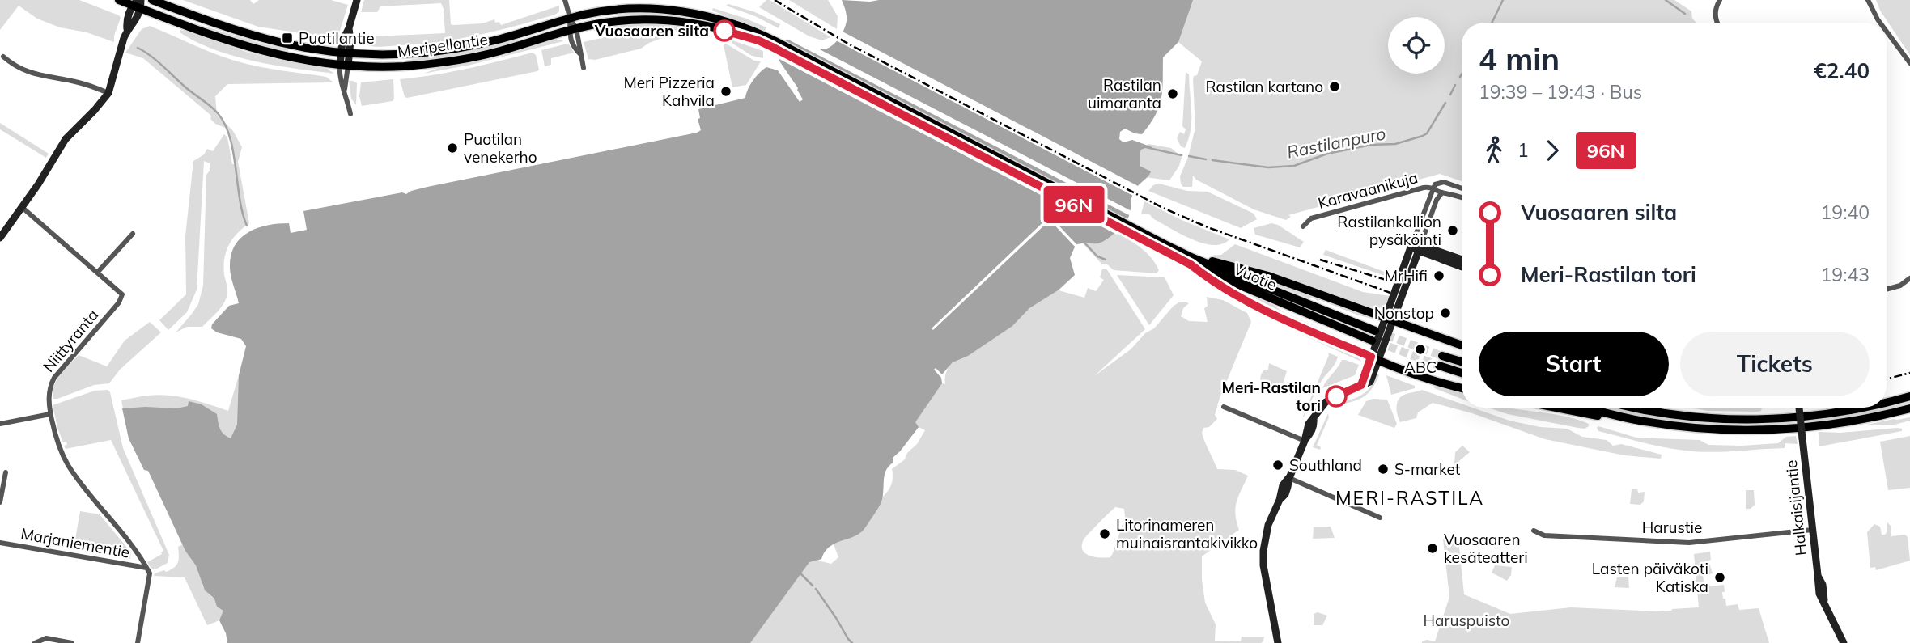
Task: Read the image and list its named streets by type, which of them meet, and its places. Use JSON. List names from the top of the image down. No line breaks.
{"streets":{"main road":["Meripellontie","Vuotie"],"street":["Karavaanikuja","Niittyranta","Halkaisijantie","Harustie","Marjaniementie"]},"crossings":[["Meripellontie","Vuotie"],["Niittyranta","Marjaniementie"],["Halkaisijantie","Harustie"]],"districts":["MERI-RASTILA"],"water":["Rastilanpuro"],"parks":["Haruspuisto"],"places":{"other":["Vuosaaren silta","Rastilan kartano","Meri Pizzeria Kahvila","Rastilan uimaranta","Puotilan venekerho","Rastilankallion pysäköinti","MrHifi","Nonstop","ABC","Meri-Rastilan tori","Southland","S-market","Litorinameren muinaisrantakivikko","Vuosaaren kesäteatteri","Lasten päiväkoti Katiska"],"transit":["Puotilantie"]},"lines":["bus line 96N"],"page":{"on_map":"96N","heading":["4 min","19:39 – 19:43 · Bus","€2.40"],"legs":["1","96N"],"list":[{"name":"Vuosaaren silta","value":"19:40"},{"name":"Meri-Rastilan tori","value":"19:43"}],"buttons":["Start","Tickets"]}}
